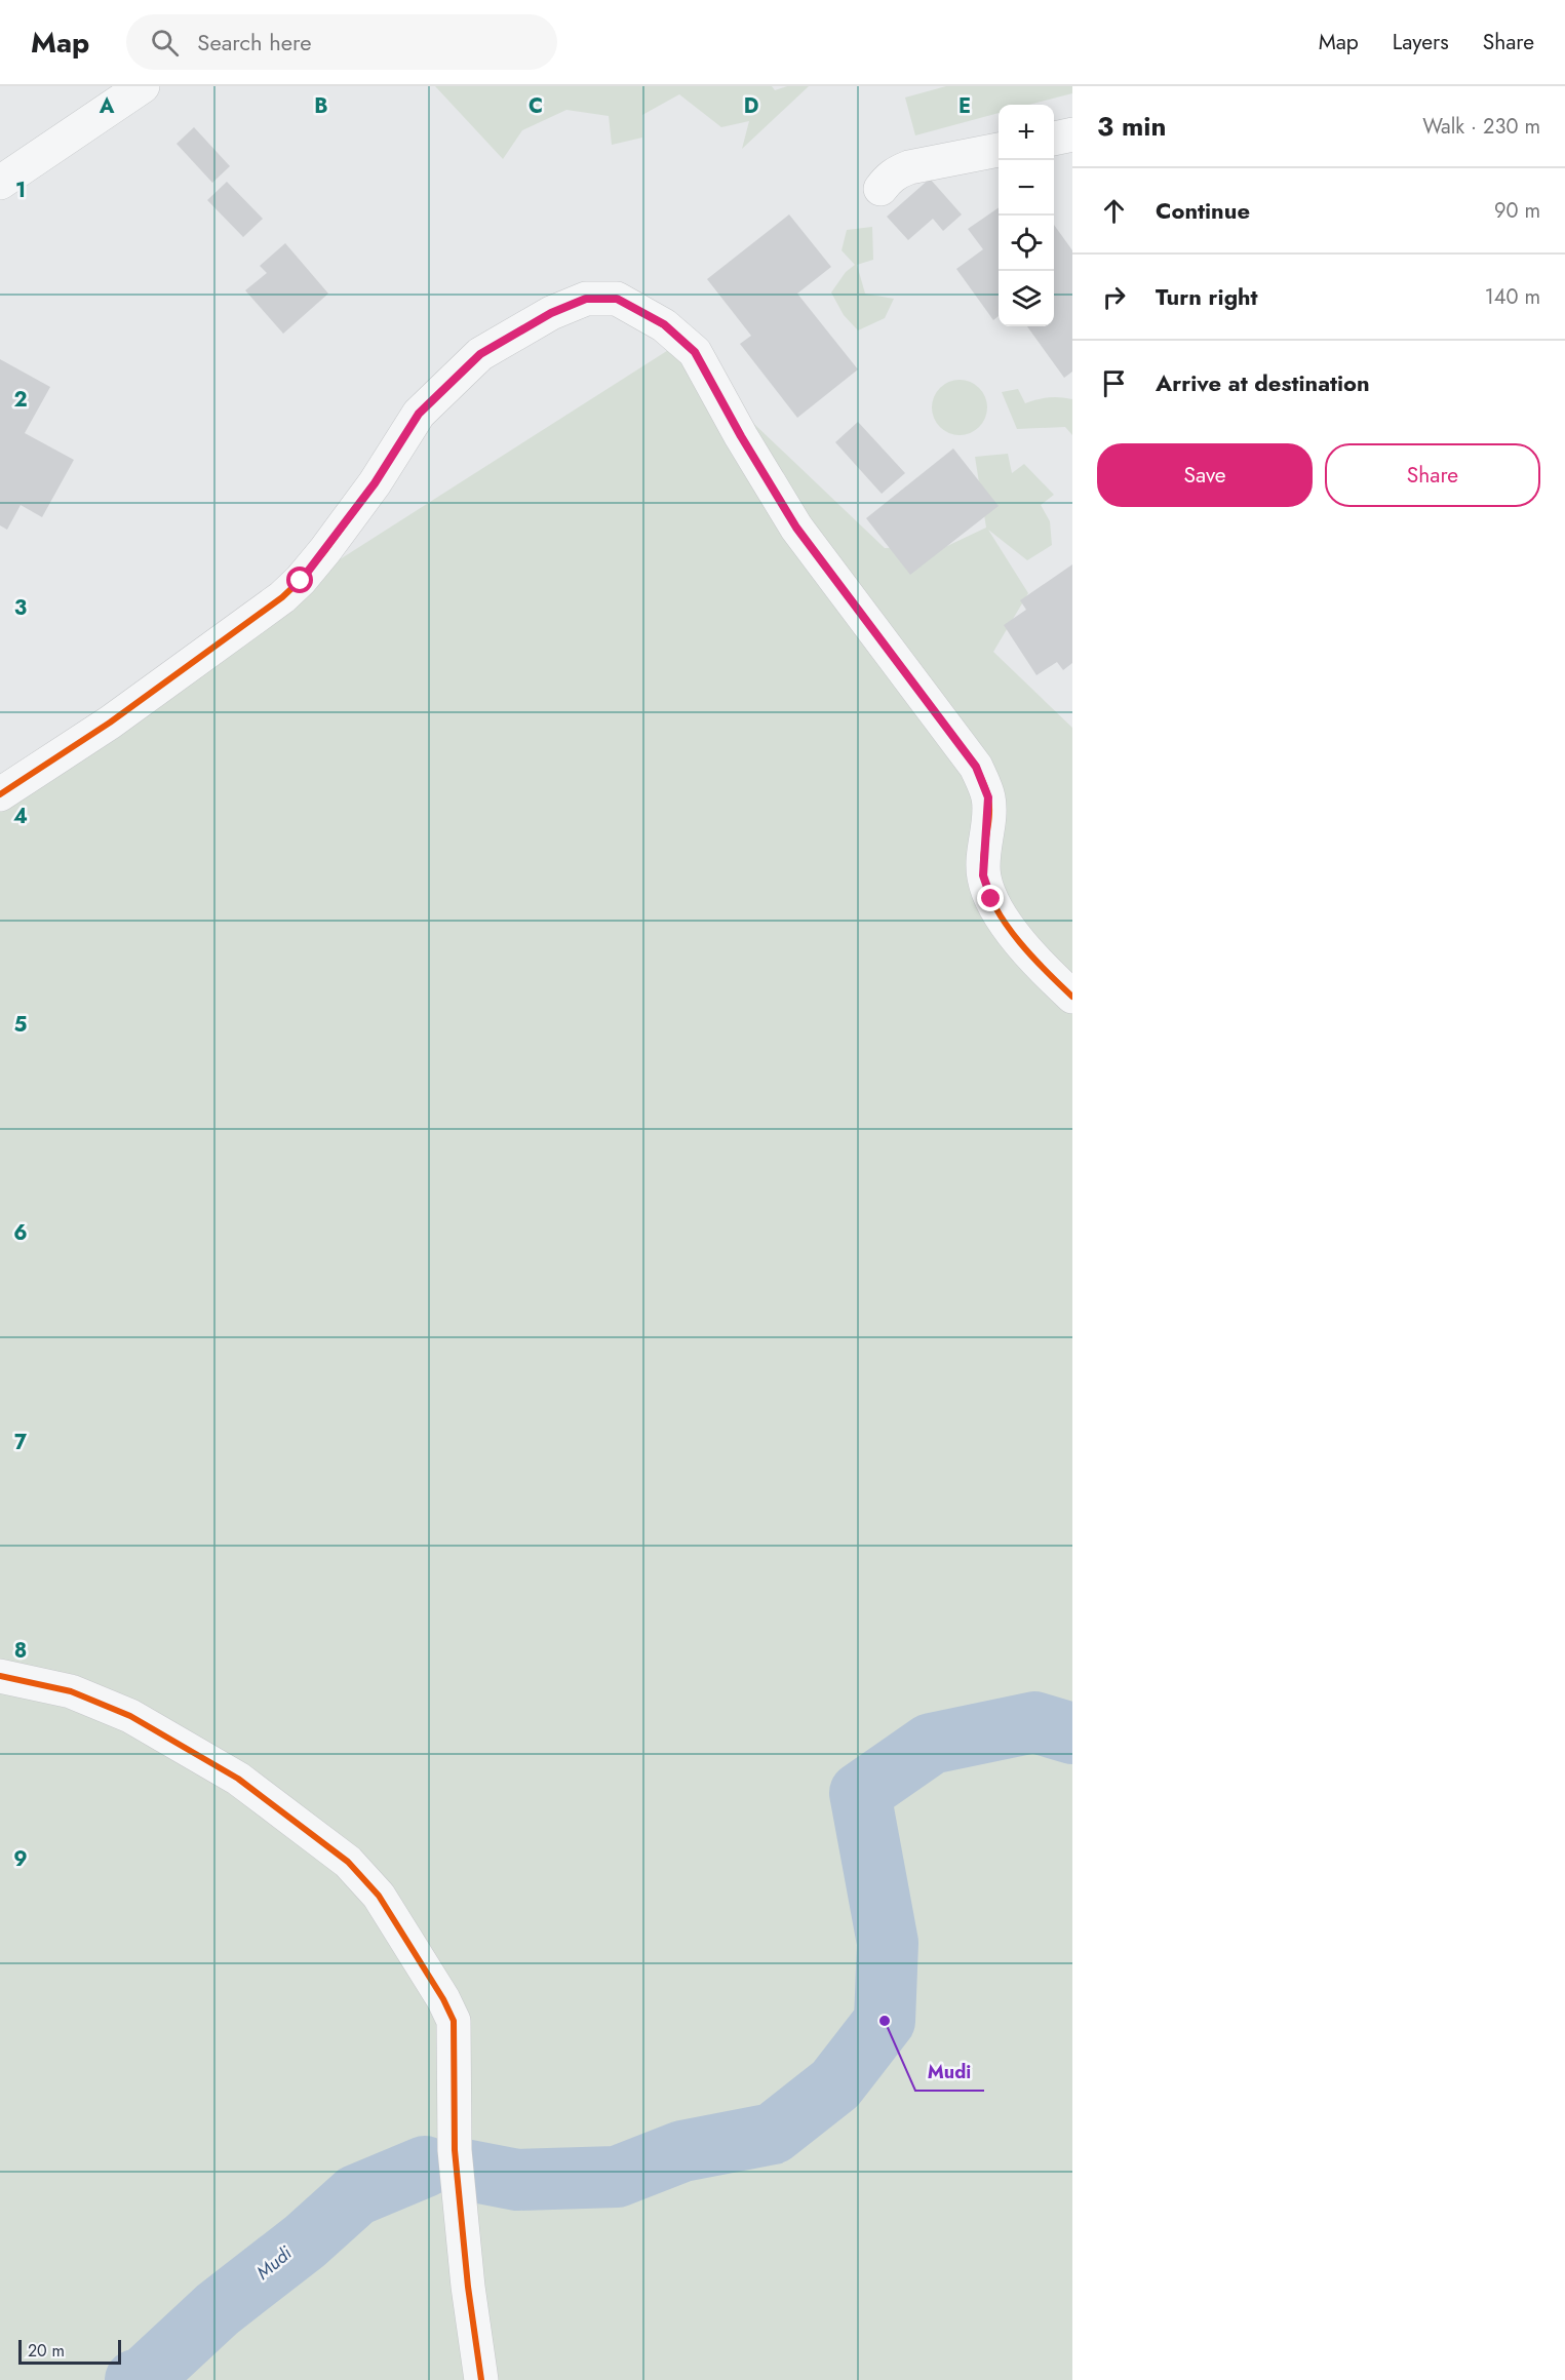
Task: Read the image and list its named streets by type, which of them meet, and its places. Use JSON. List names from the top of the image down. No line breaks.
{"water":["Mudi"],"places":["Mudi"],"scale_bar":"20 m","page":{"header":"Map","search":"Search here","nav":["Map","Layers","Share"],"heading":["3 min","Walk · 230 m"],"map_buttons":["+","−"],"list":[["Continue","90 m"],["Turn right","140 m"],"Arrive at destination"],"buttons":["Save","Share"],"scale":"20 m"},"grid":{"columns":["A","B","C","D","E"],"rows":["1","2","3","4","5","6","7","8","9"]}}
